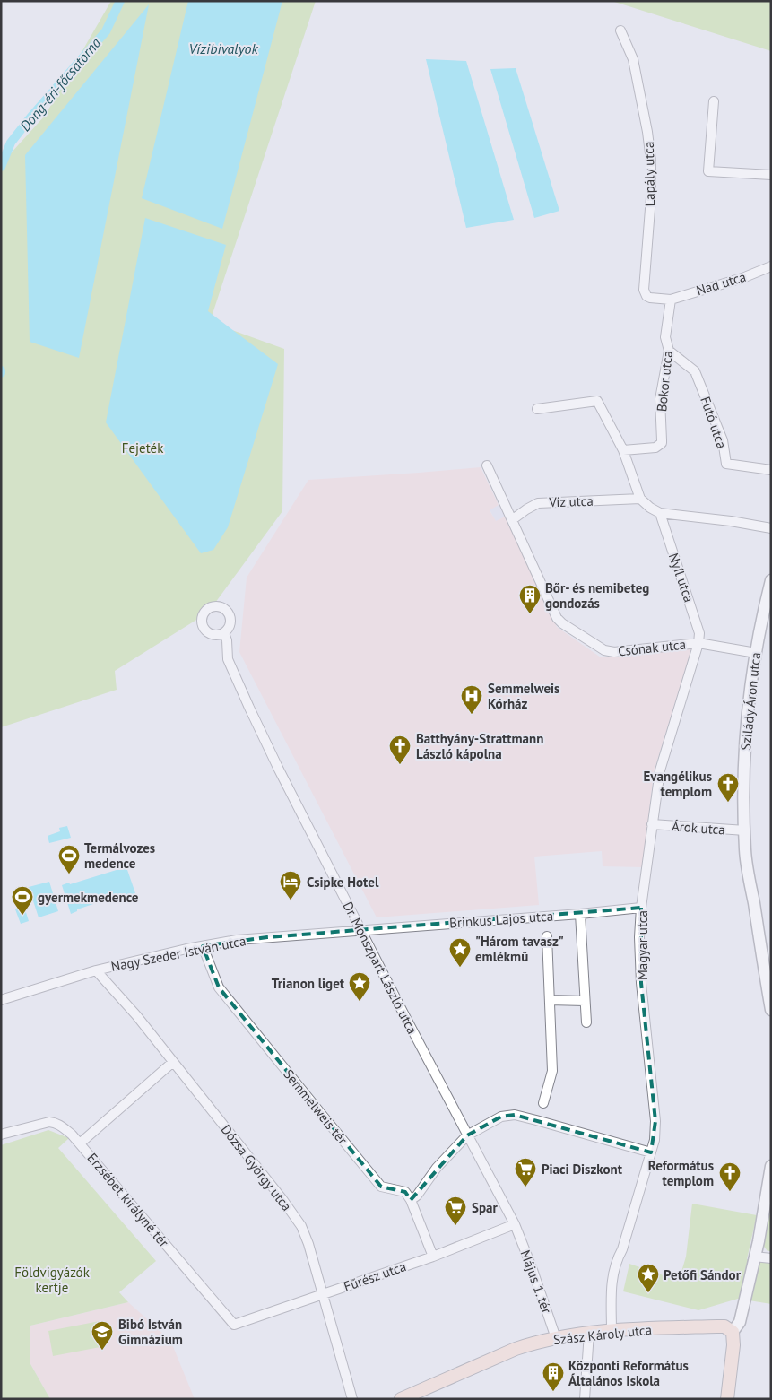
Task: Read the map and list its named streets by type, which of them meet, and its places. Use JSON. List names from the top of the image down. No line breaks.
{"streets":{"main road":["Szász Károly utca"],"street":["Lapály utca","Nád utca","Bokor utca","Futó utca","Víz utca","Nyíl utca","Csónak utca","Szilády Áron utca","Árok utca","Brinkus Lajos utca","Magyar utca","Nagy Szeder István utca","Dr. Monszpart László utca","Semmelweis tér","Dózsa György utca","Erzsébet királyné tér","Fűrész utca","Május 1. tér"]},"crossings":[["Lapály utca","Nád utca"],["Lapály utca","Bokor utca"],["Nád utca","Bokor utca"],["Bokor utca","Futó utca"],["Víz utca","Csónak utca"],["Nyíl utca","Csónak utca"],["Nyíl utca","Magyar utca"],["Csónak utca","Szilády Áron utca"],["Csónak utca","Magyar utca"],["Szilády Áron utca","Árok utca"],["Árok utca","Magyar utca"],["Brinkus Lajos utca","Magyar utca"],["Brinkus Lajos utca","Nagy Szeder István utca"],["Brinkus Lajos utca","Dr. Monszpart László utca"],["Magyar utca","Szász Károly utca"],["Nagy Szeder István utca","Dr. Monszpart László utca"],["Nagy Szeder István utca","Semmelweis tér"],["Nagy Szeder István utca","Dózsa György utca"],["Dr. Monszpart László utca","Fűrész utca"],["Dr. Monszpart László utca","Május 1. tér"],["Dózsa György utca","Fűrész utca"],["Erzsébet királyné tér","Fűrész utca"],["Fűrész utca","Május 1. tér"],["Május 1. tér","Szász Károly utca"]],"water":["Vízibivalyok","Dong-éri-főcsatorna"],"parks":["Fejeték","Földvigyázók kertje"],"places":{"building":["Bőr- és nemibeteg gondozás","Központi Református Általános Iskola"],"hospital":["Semmelweis Kórház"],"church":["Batthyány-Strattmann László kápolna","Evangélikus templom","Református templom"],"sports":["Termálvozes medence","gyermekmedence"],"hotel":["Csipke Hotel"],"place":["\"Három tavasz\" emlékmű","Trianon liget","Petőfi Sándor"],"supermarket":["Piaci Diszkont","Spar"],"school or university":["Bibó István Gimnázium"]}}
